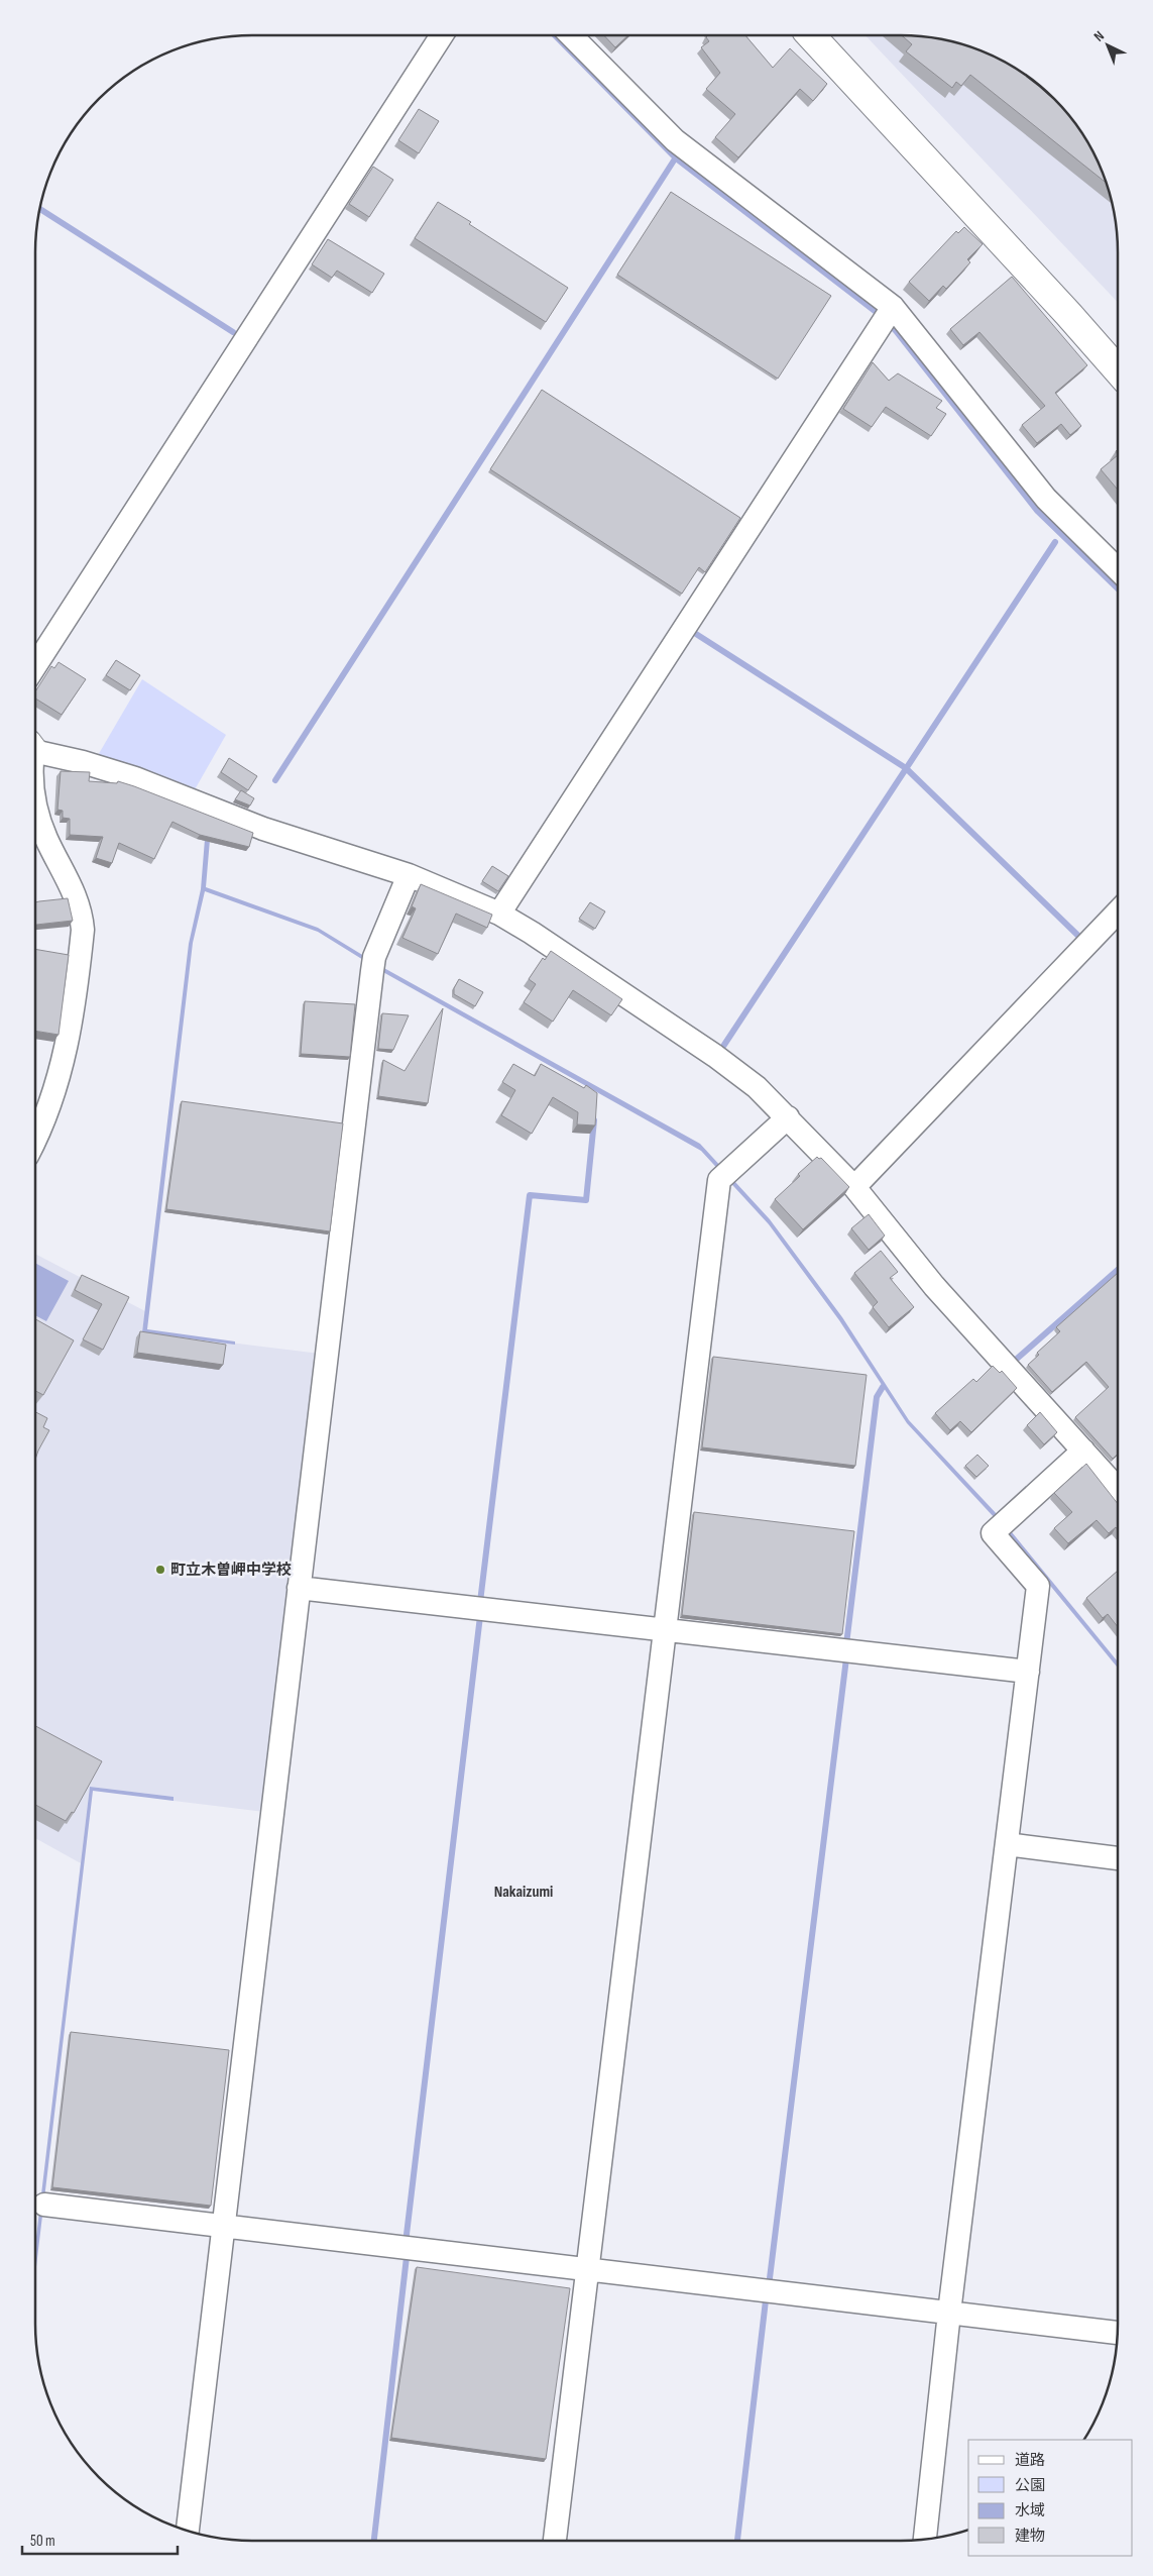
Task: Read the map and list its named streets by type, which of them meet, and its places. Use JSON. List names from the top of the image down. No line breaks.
{"districts":["Nakaizumi"],"places":["町立木曽岬中学校"],"legend":["道路","公園","水域","建物"],"scale_bar":"50 m","north":"top left"}
